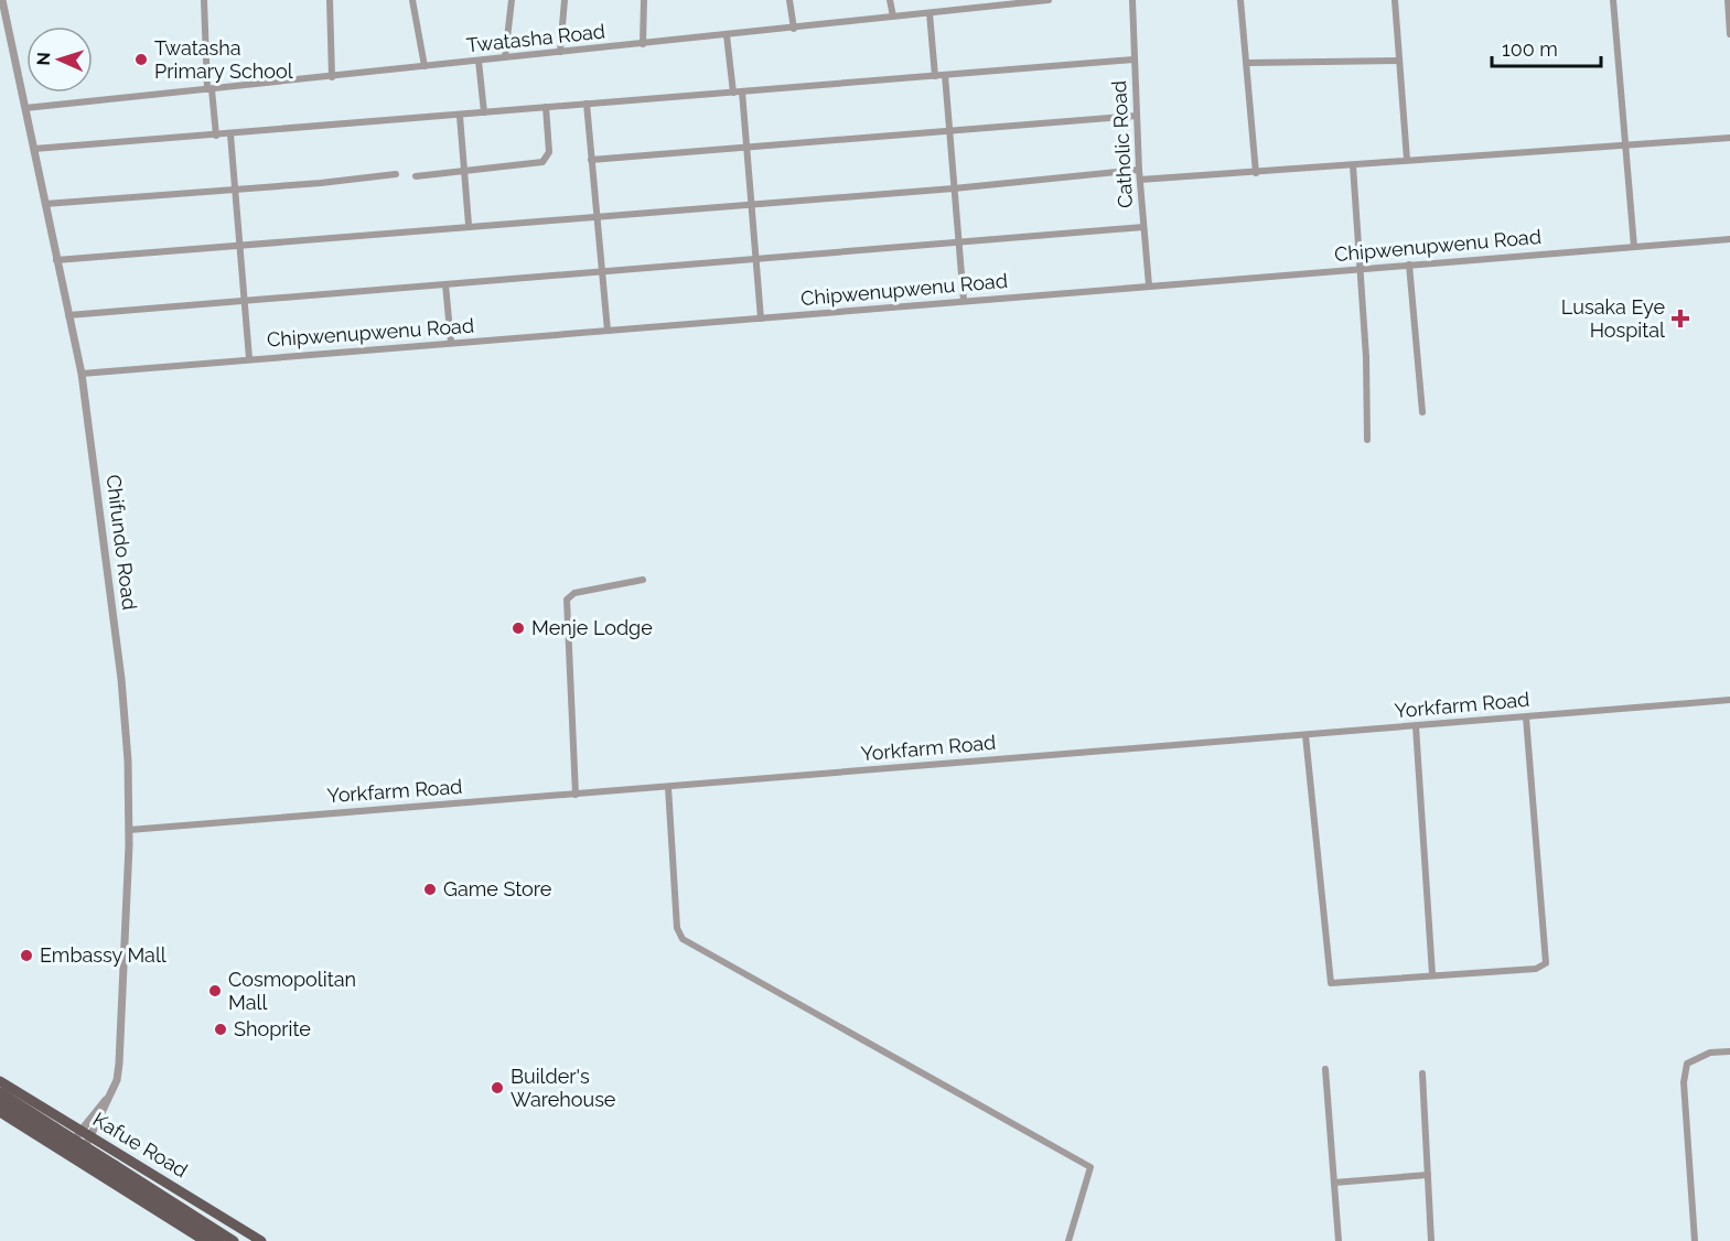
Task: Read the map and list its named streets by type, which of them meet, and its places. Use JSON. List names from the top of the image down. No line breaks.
{"streets":{"main road":["Kafue Road"],"street":["Twatasha Road","Catholic Road","Chipwenupwenu Road","Chifundo Road","Yorkfarm Road"]},"crossings":[["Twatasha Road","Chifundo Road"],["Catholic Road","Chipwenupwenu Road"],["Chipwenupwenu Road","Chifundo Road"],["Chifundo Road","Yorkfarm Road"],["Chifundo Road","Kafue Road"]],"places":{"other":["Twatasha Primary School","Menje Lodge","Game Store","Embassy Mall","Cosmopolitan Mall","Shoprite","Builder's Warehouse"],"health":["Lusaka Eye Hospital"]},"scale_bar":"100 m","north":"left"}
